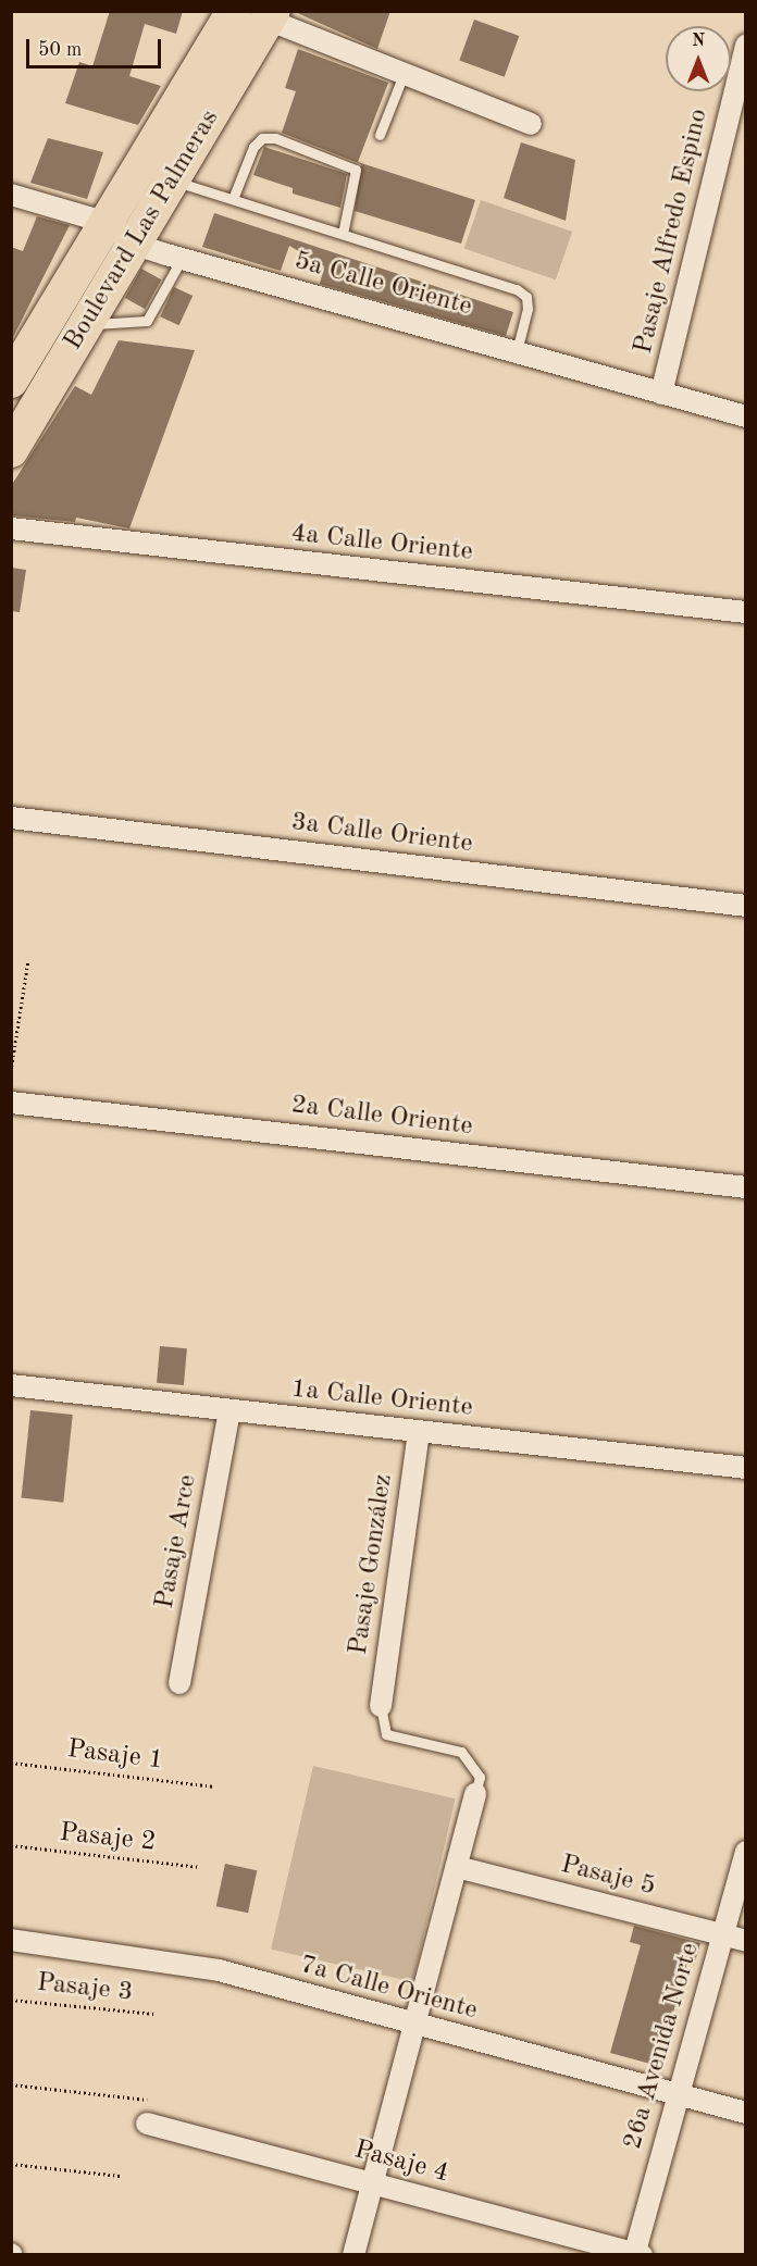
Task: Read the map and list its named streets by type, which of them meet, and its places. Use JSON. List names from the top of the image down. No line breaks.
{"streets":{"main road":["Boulevard Las Palmeras"],"street":["Pasaje Alfredo Espino","5a Calle Oriente","4a Calle Oriente","3a Calle Oriente","2a Calle Oriente","1a Calle Oriente","Pasaje Arce","Pasaje González","Pasaje 5","7a Calle Oriente","26a Avenida Norte","Pasaje 4"],"path":["Pasaje 1","Pasaje 2","Pasaje 3"]},"crossings":[["Boulevard Las Palmeras","5a Calle Oriente"],["Pasaje Alfredo Espino","5a Calle Oriente"],["1a Calle Oriente","Pasaje Arce"],["1a Calle Oriente","Pasaje González"],["Pasaje 5","26a Avenida Norte"],["7a Calle Oriente","26a Avenida Norte"],["26a Avenida Norte","Pasaje 4"]],"scale_bar":"50 m","north":"top"}
